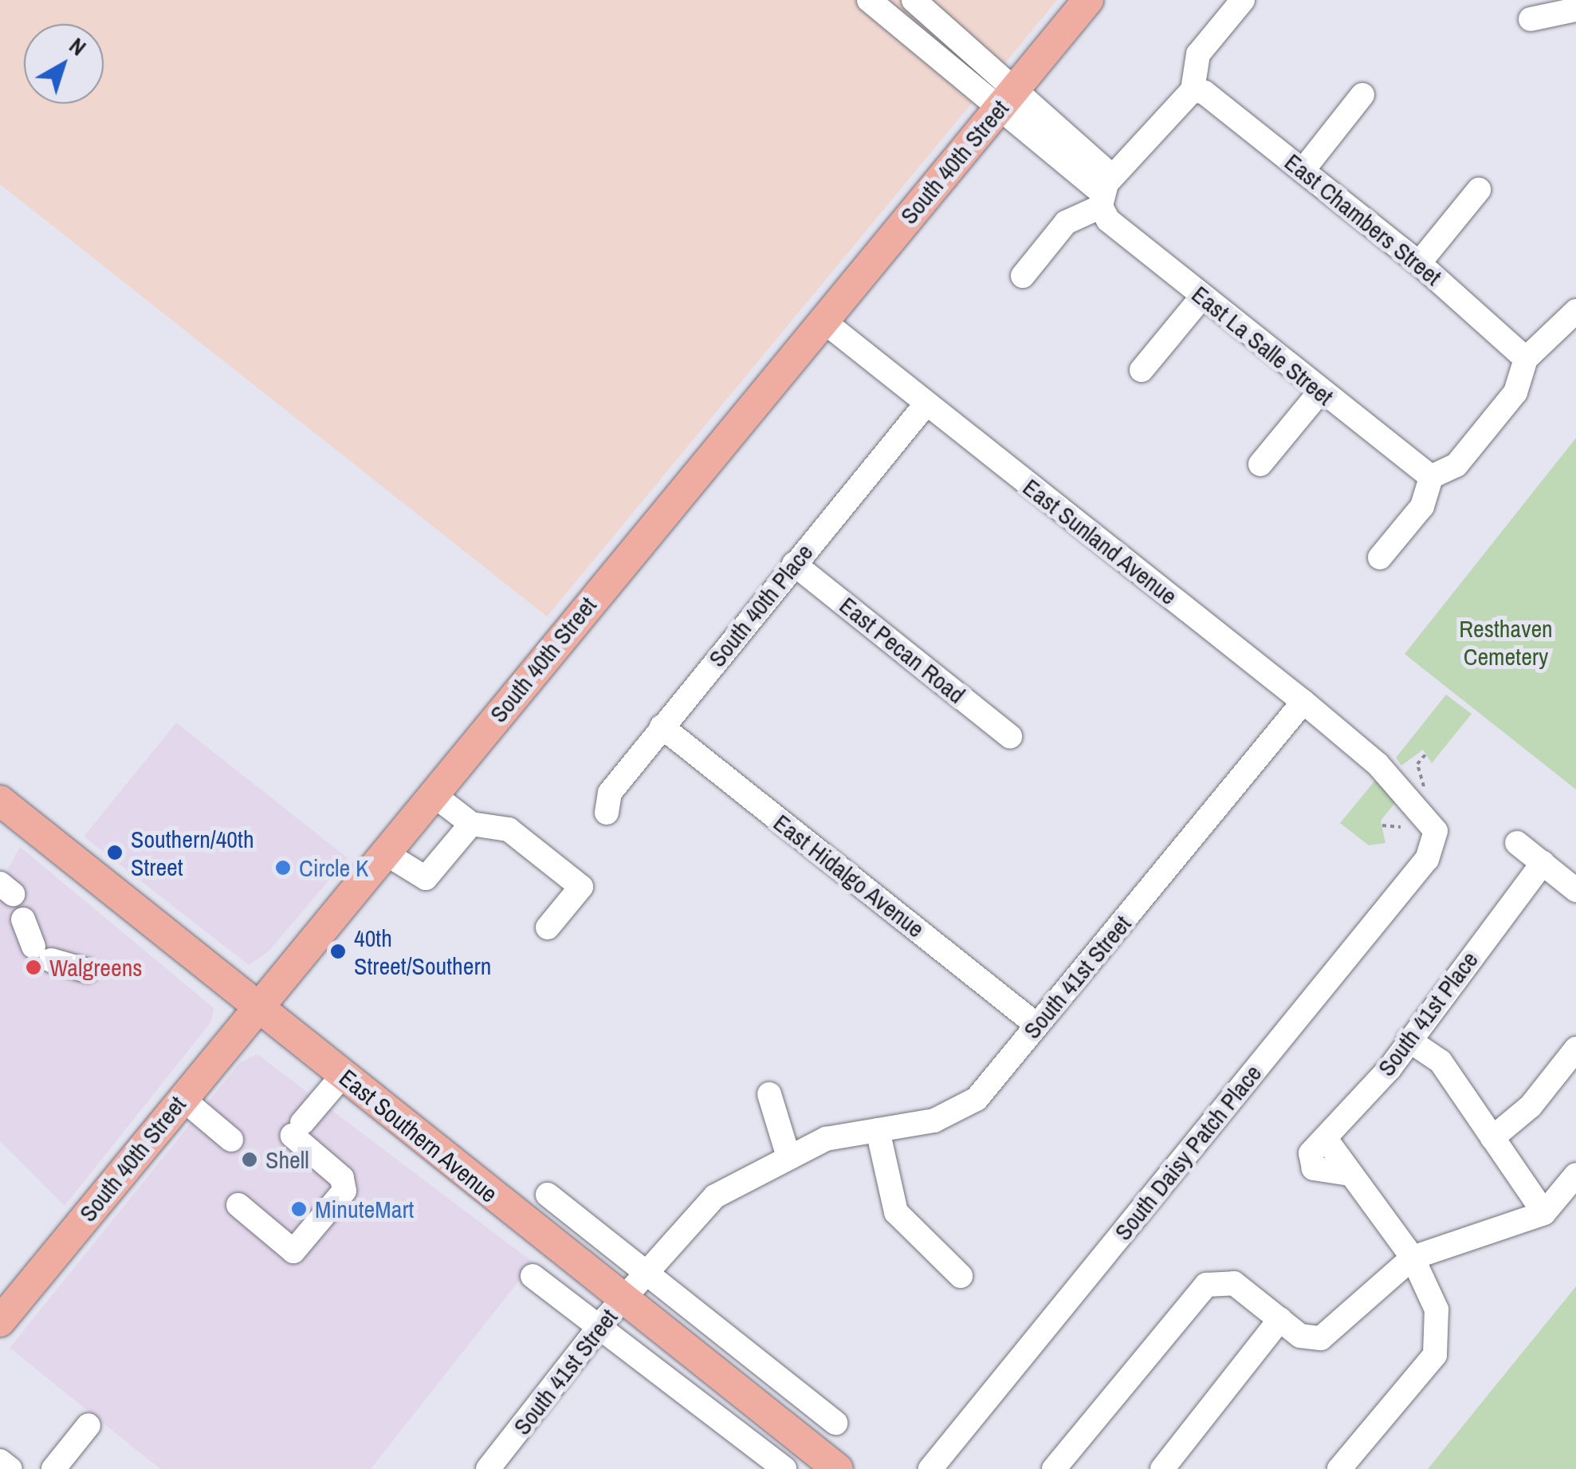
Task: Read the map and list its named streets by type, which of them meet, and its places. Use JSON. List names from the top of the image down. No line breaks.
{"streets":{"main road":["South 40th Street","East Southern Avenue"],"street":["East Chambers Street","East La Salle Street","East Sunland Avenue","South 40th Place","East Pecan Road","East Hidalgo Avenue","South 41st Street","South 41st Place","South Daisy Patch Place"]},"crossings":[["South 40th Street","East La Salle Street"],["South 40th Street","East Sunland Avenue"],["South 40th Street","East Southern Avenue"],["East Sunland Avenue","South 40th Place"],["East Sunland Avenue","South 41st Street"],["East Sunland Avenue","South Daisy Patch Place"],["South 40th Place","East Pecan Road"],["South 40th Place","East Hidalgo Avenue"],["East Hidalgo Avenue","South 41st Street"],["South 41st Street","East Southern Avenue"]],"parks":["Resthaven Cemetery"],"places":["Southern/40th Street","Circle K","40th Street/Southern","Walgreens","Shell","MinuteMart"],"north":"top right"}
